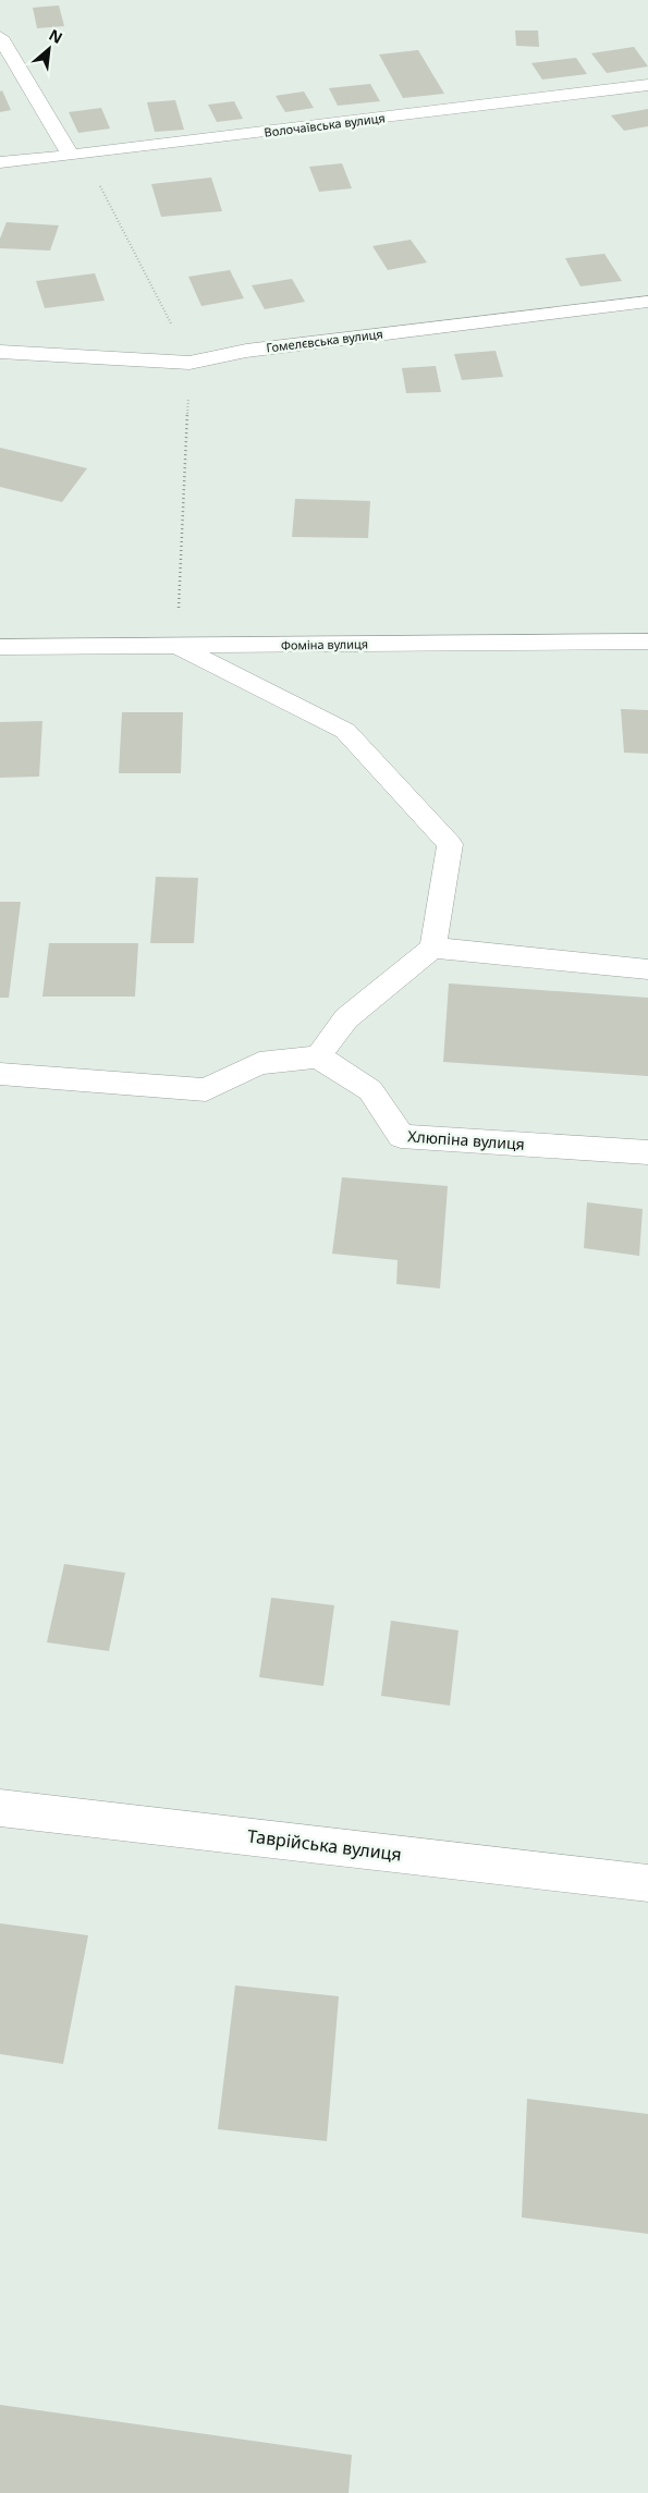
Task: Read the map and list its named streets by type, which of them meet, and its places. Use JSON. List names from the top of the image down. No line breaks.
{"streets":{"street":["Волочаївська вулиця","Гомелєвська вулиця","Фоміна вулиця","Хлюпіна вулиця","Таврійська вулиця"]},"north":"top right"}
